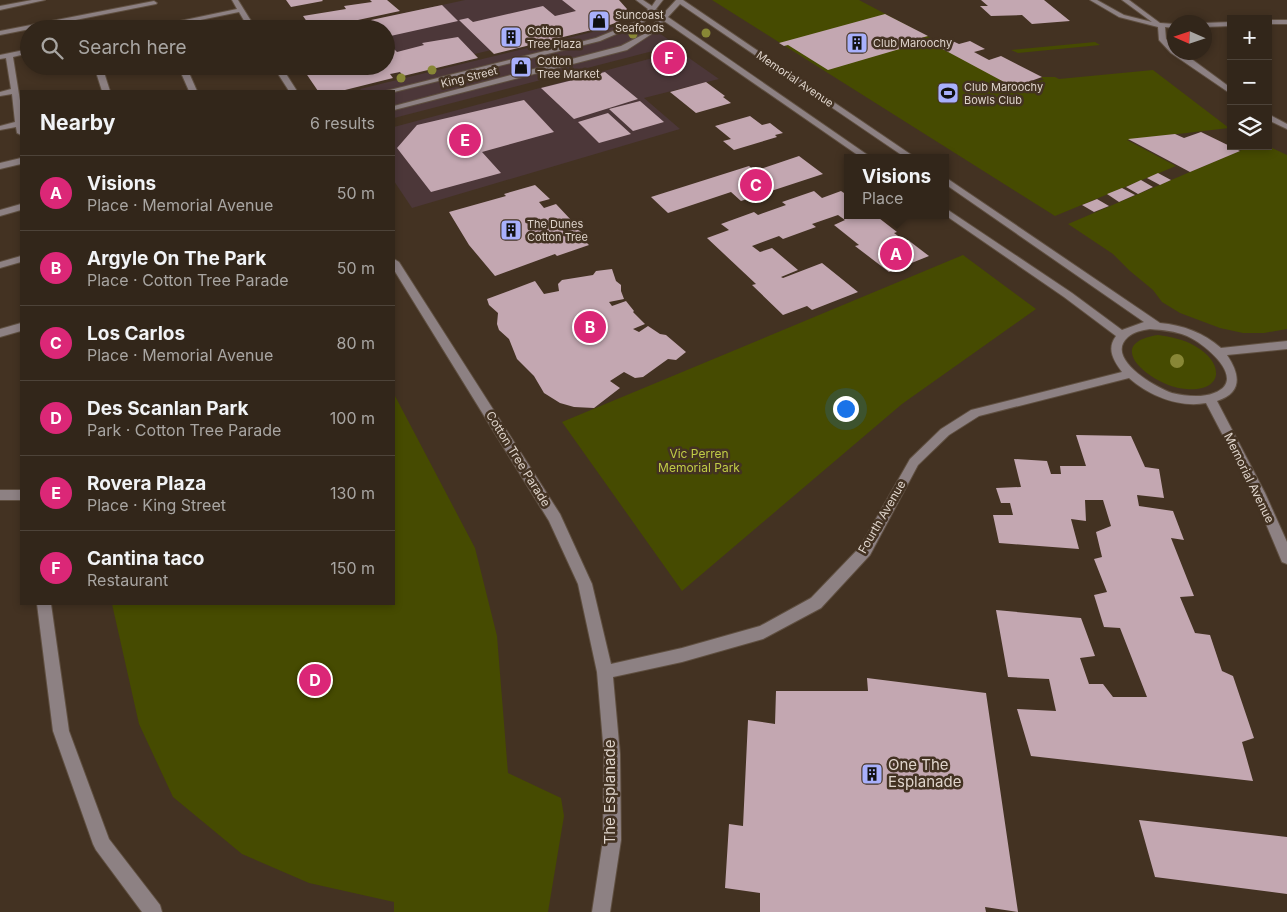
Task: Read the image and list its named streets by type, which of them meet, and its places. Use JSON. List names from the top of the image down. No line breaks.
{"streets":{"street":["King Street","Memorial Avenue","Cotton Tree Parade","Fourth Avenue","The Esplanade"]},"crossings":[["King Street","Memorial Avenue"],["Cotton Tree Parade","Fourth Avenue"],["Cotton Tree Parade","The Esplanade"],["Fourth Avenue","The Esplanade"]],"parks":["Vic Perren Memorial Park"],"places":{"shop":["Suncoast Seafoods","Cotton Tree Market"],"building":["Cotton Tree Plaza","Club Maroochy","The Dunes Cotton Tree","One The Esplanade"],"sports":["Club Maroochy Bowls Club"]},"north":"left","page":{"map_buttons":["+","−"],"search":"Search here","pins":["F","E","C","A","B","D"],"heading":["Nearby","6 results"],"popup":["Visions","Place"],"list":[{"mark":"A","name":"Visions","note":"Place · Memorial Avenue","value":"50 m"},{"mark":"B","name":"Argyle On The Park","note":"Place · Cotton Tree Parade","value":"50 m"},{"mark":"C","name":"Los Carlos","note":"Place · Memorial Avenue","value":"80 m"},{"mark":"D","name":"Des Scanlan Park","note":"Park · Cotton Tree Parade","value":"100 m"},{"mark":"E","name":"Rovera Plaza","note":"Place · King Street","value":"130 m"},{"mark":"F","name":"Cantina taco","note":"Restaurant","value":"150 m"}]}}
